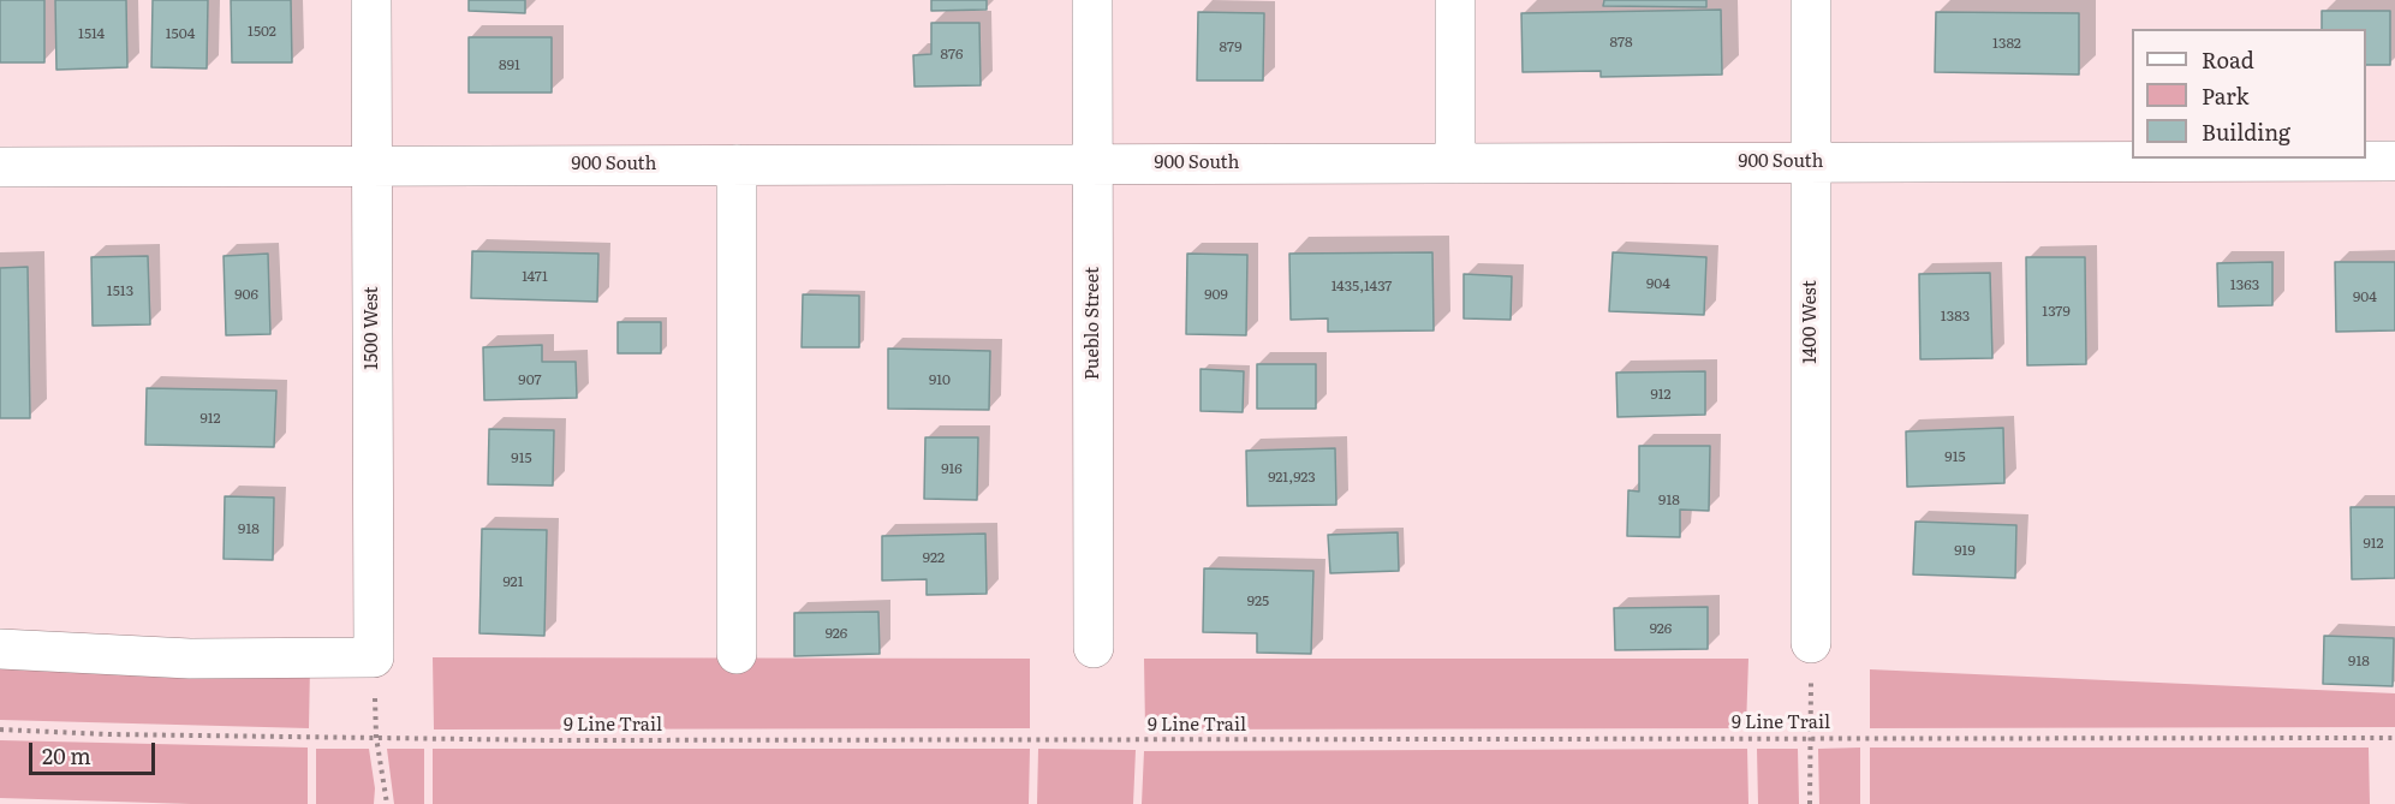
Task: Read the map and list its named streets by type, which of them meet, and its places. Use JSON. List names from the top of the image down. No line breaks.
{"streets":{"street":["900 South","1400 West","Pueblo Street","1500 West"],"path":["9 Line Trail"]},"crossings":[["900 South","1400 West"],["900 South","Pueblo Street"],["900 South","1500 West"]],"house_numbers":["1502","1514","1504","878","1382","879","876","891","1471","904","1363","1435,1437","1513","906","909","904","1379","1383","907","910","912","912","915","915","916","921,923","918","918","912","919","922","921","925","926","926","918"],"legend":["Road","Park","Building"],"scale_bar":"20 m"}
